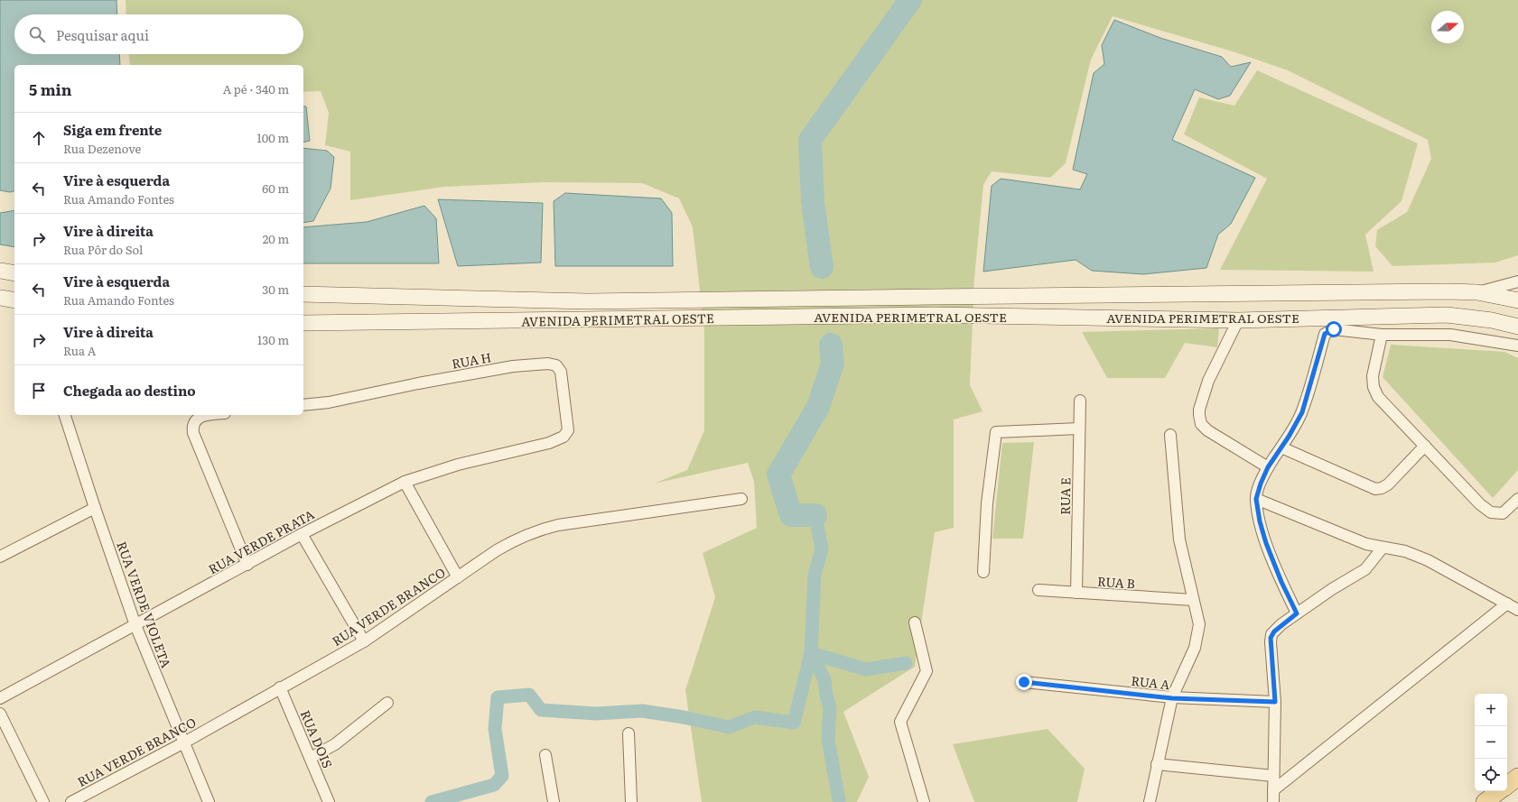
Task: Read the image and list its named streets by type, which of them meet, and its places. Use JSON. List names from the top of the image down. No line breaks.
{"streets":{"main road":["AVENIDA PERIMETRAL OESTE"],"street":["RUA H","RUA E","RUA VERDE PRATA","RUA B","RUA VERDE VIOLETA","RUA VERDE BRANCO","RUA A","RUA DOIS"]},"crossings":[["RUA H","RUA VERDE PRATA"],["RUA E","RUA B"],["RUA VERDE PRATA","RUA VERDE VIOLETA"],["RUA VERDE VIOLETA","RUA VERDE BRANCO"],["RUA VERDE BRANCO","RUA DOIS"]],"north":"right","page":{"search":"Pesquisar aqui","heading":["5 min","A pé · 340 m"],"list":[["Siga em frente","Rua Dezenove","100 m"],["Vire à esquerda","Rua Amando Fontes","60 m"],["Vire à direita","Rua Pôr do Sol","20 m"],["Vire à esquerda","Rua Amando Fontes","30 m"],["Vire à direita","Rua A","130 m"],"Chegada ao destino"],"map_buttons":["+","−"]}}
